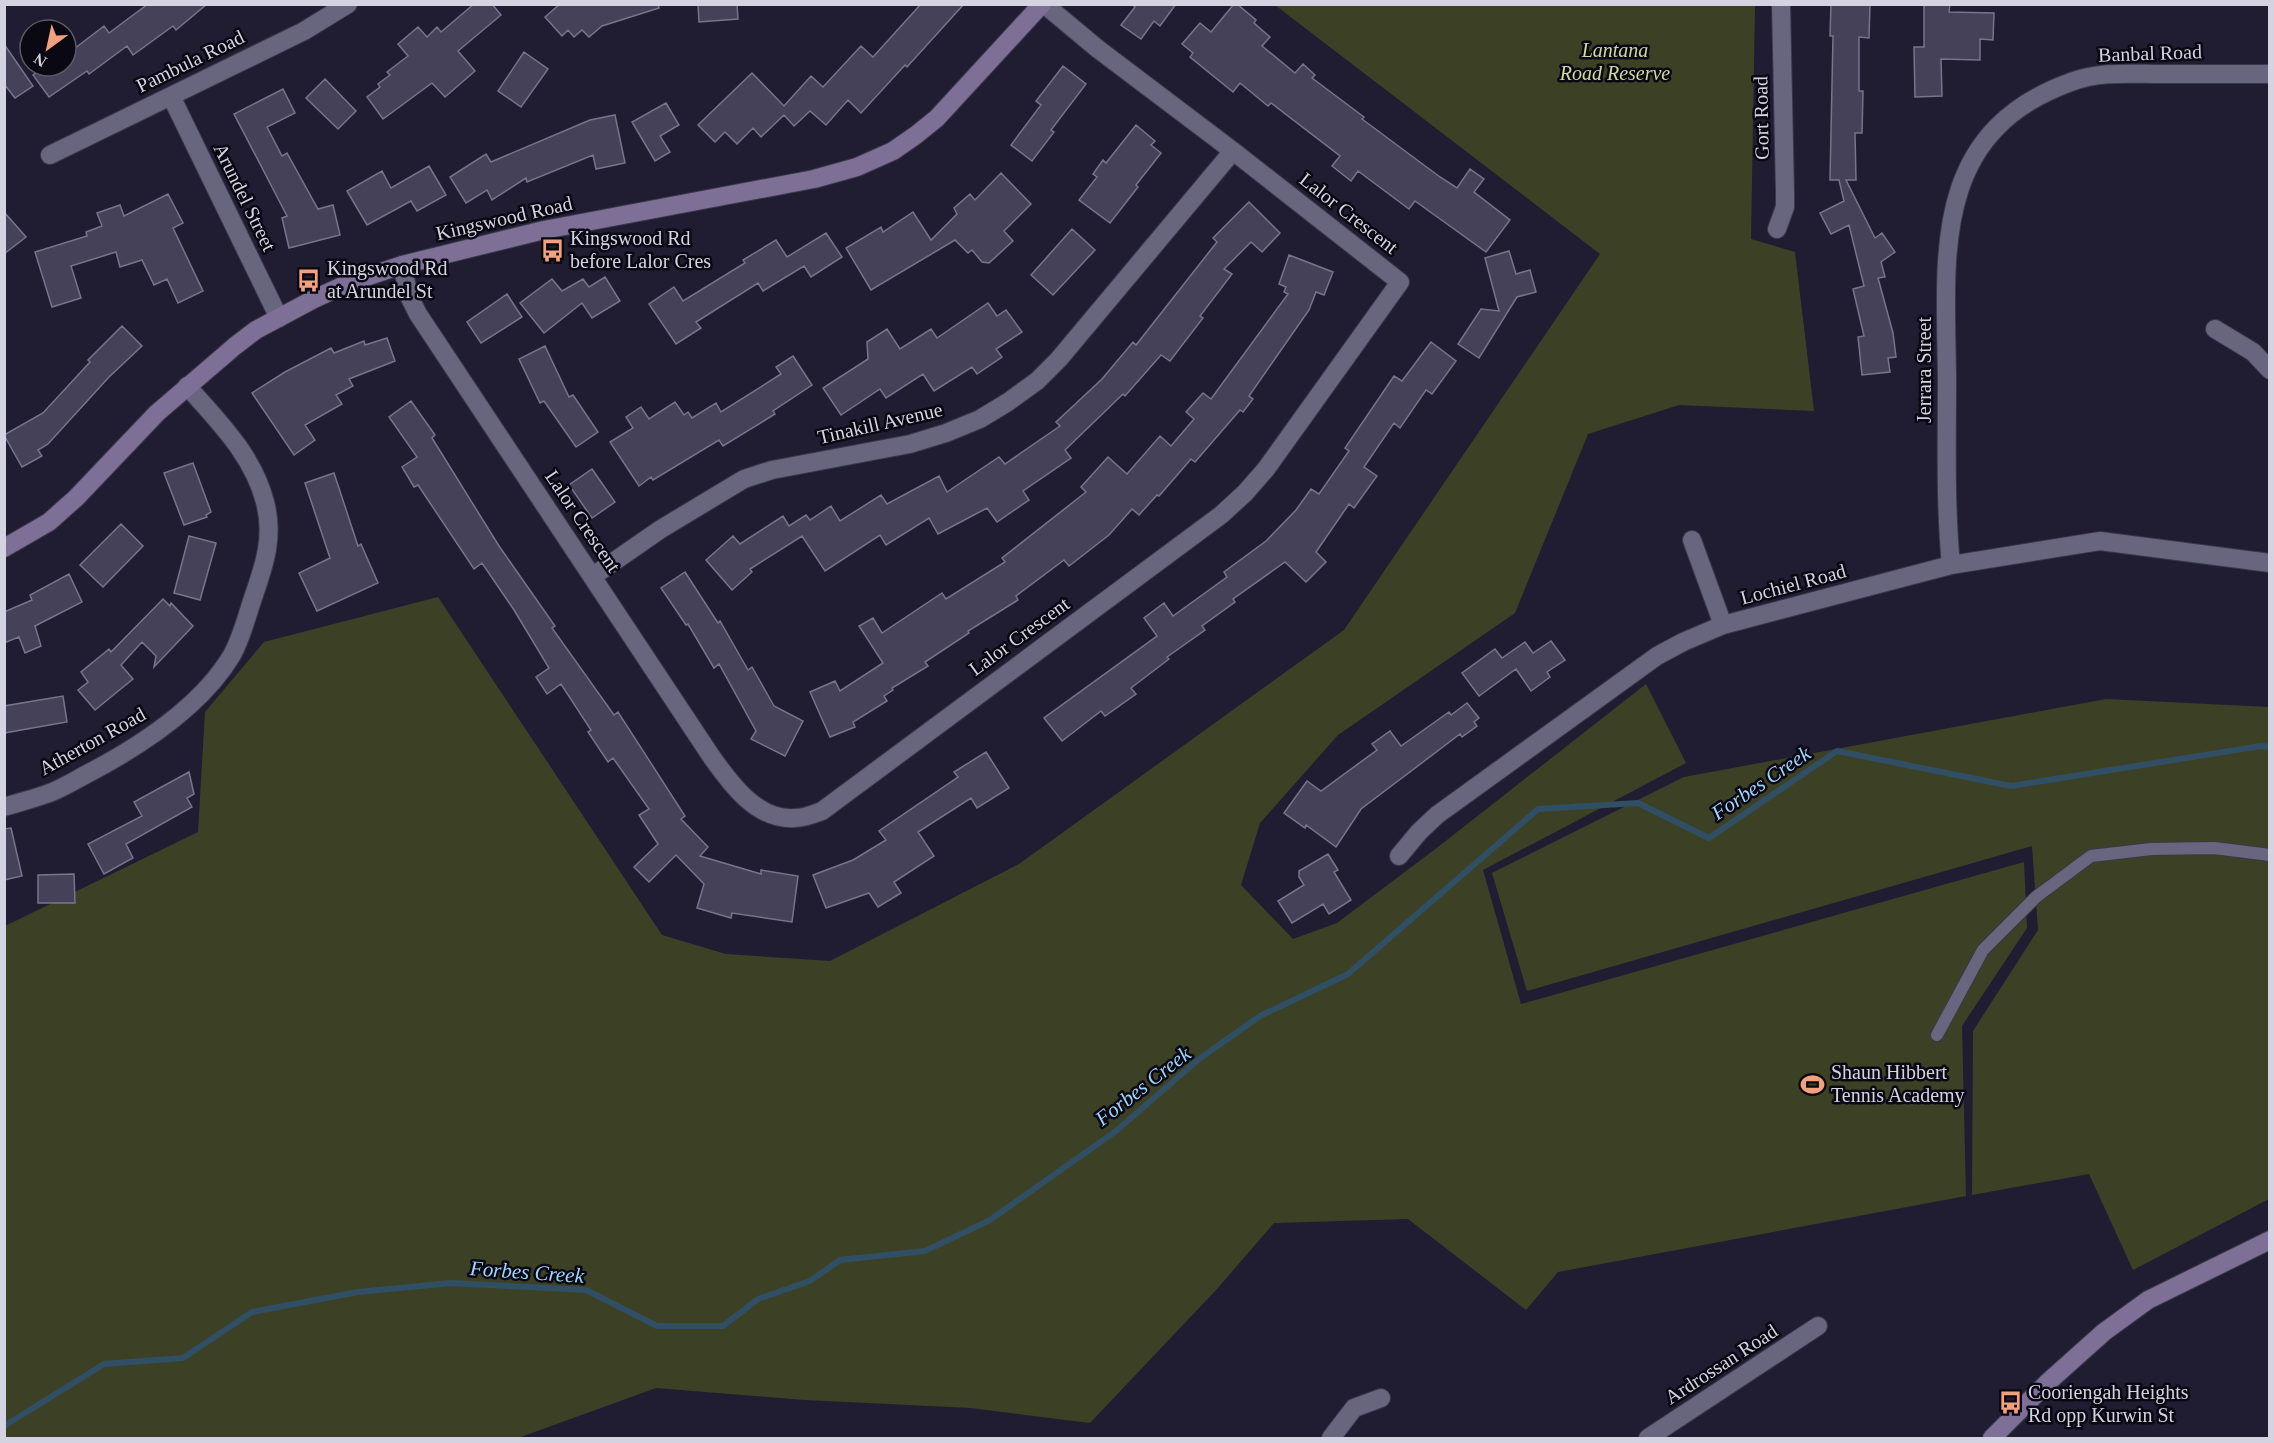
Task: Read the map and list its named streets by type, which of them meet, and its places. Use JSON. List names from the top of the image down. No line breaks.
{"streets":{"street":["Banbal Road","Pambula Road","Gort Road","Arundel Street","Lalor Crescent","Kingswood Road","Jerrara Street","Tinakill Avenue","Lochiel Road","Atherton Road","Ardrossan Road"]},"crossings":[["Banbal Road","Jerrara Street"],["Pambula Road","Arundel Street"],["Arundel Street","Kingswood Road"],["Lalor Crescent","Kingswood Road"],["Lalor Crescent","Tinakill Avenue"],["Kingswood Road","Atherton Road"],["Jerrara Street","Lochiel Road"]],"water":["Forbes Creek"],"parks":["Lantana Road Reserve"],"places":{"bus stop":["Kingswood Rd before Lalor Cres","Kingswood Rd at Arundel St","Cooriengah Heights Rd opp Kurwin St"],"sports":["Shaun Hibbert Tennis Academy"]},"north":"bottom left"}
